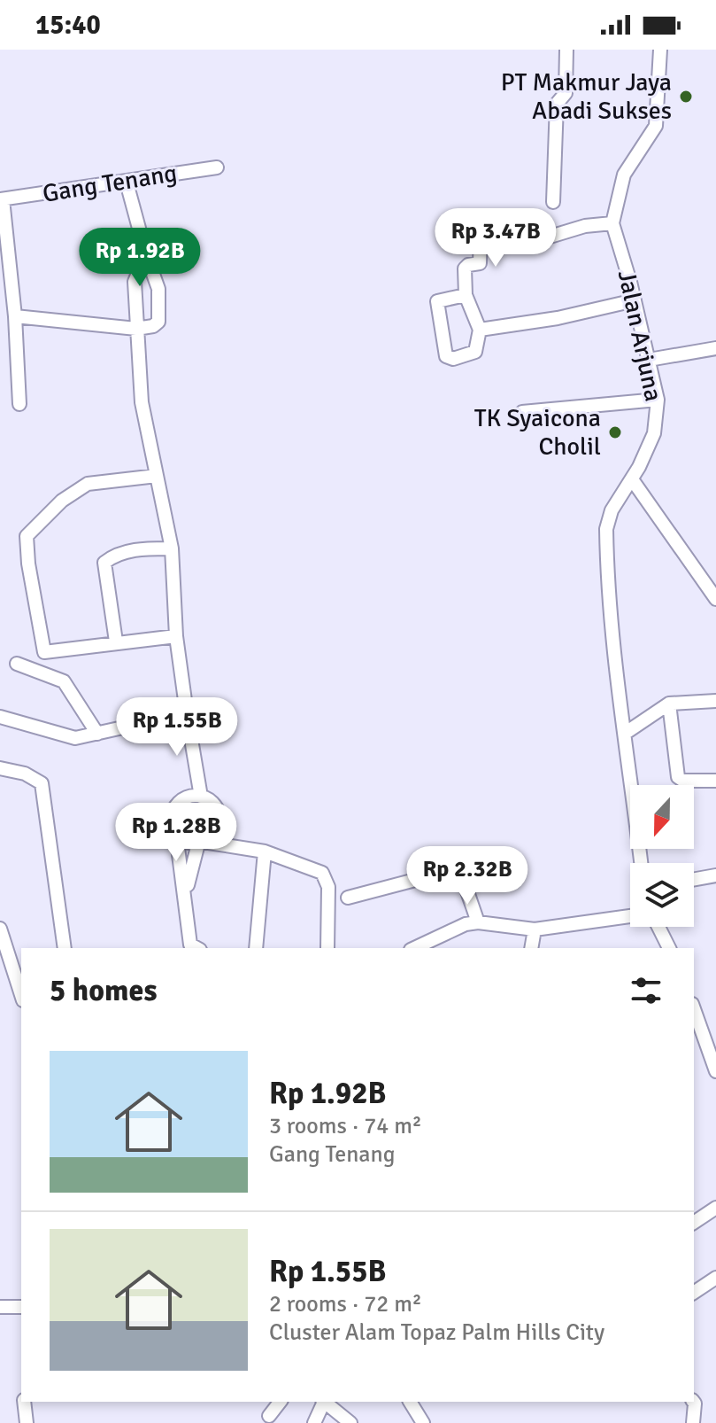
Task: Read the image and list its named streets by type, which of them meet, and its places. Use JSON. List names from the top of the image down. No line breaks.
{"streets":{"street":["Gang Tenang","Jalan Arjuna"]},"places":["PT Makmur Jaya Abadi Sukses","TK Syaicona Cholil"],"north":"bottom","page":{"status":"15:40","price":["Rp 3.47B","Rp 1.92B","Rp 1.55B","Rp 1.28B","Rp 2.32B"],"heading":"5 homes","list":[{"name":"Rp 1.92B","note":"3 rooms · 74 m² · Gang Tenang"},{"name":"Rp 1.55B","note":"2 rooms · 72 m² · Cluster Alam Topaz Palm Hills City"}]}}
